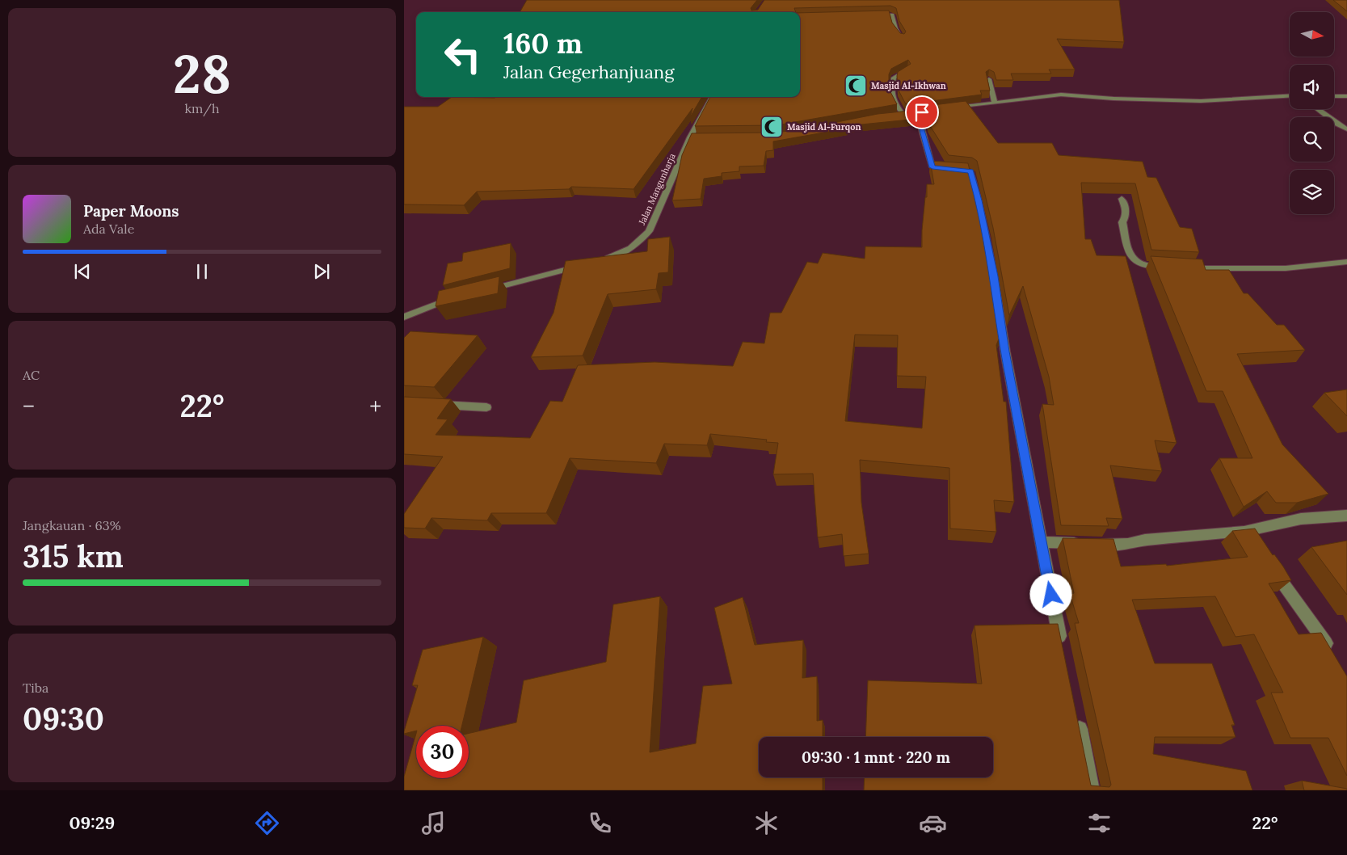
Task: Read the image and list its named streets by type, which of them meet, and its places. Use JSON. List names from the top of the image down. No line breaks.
{"streets":{"street":["Jalan Mangunharja"]},"places":{"mosque":["Masjid Al-Ikhwan","Masjid Al-Furqon"]},"north":"right","page":{"tile":[["28","km/h"],"AC",["Jangkauan · 63%","315 km"],["Tiba","09:30"]],"turn":["160 m","Jalan Gegerhanjuang"],"song":["Paper Moons","Ada Vale"],"heat":["−","22°","+"],"limit":"30","trip":"09:30 · 1 mnt · 220 m","tabs":["09:29","22°"]}}
